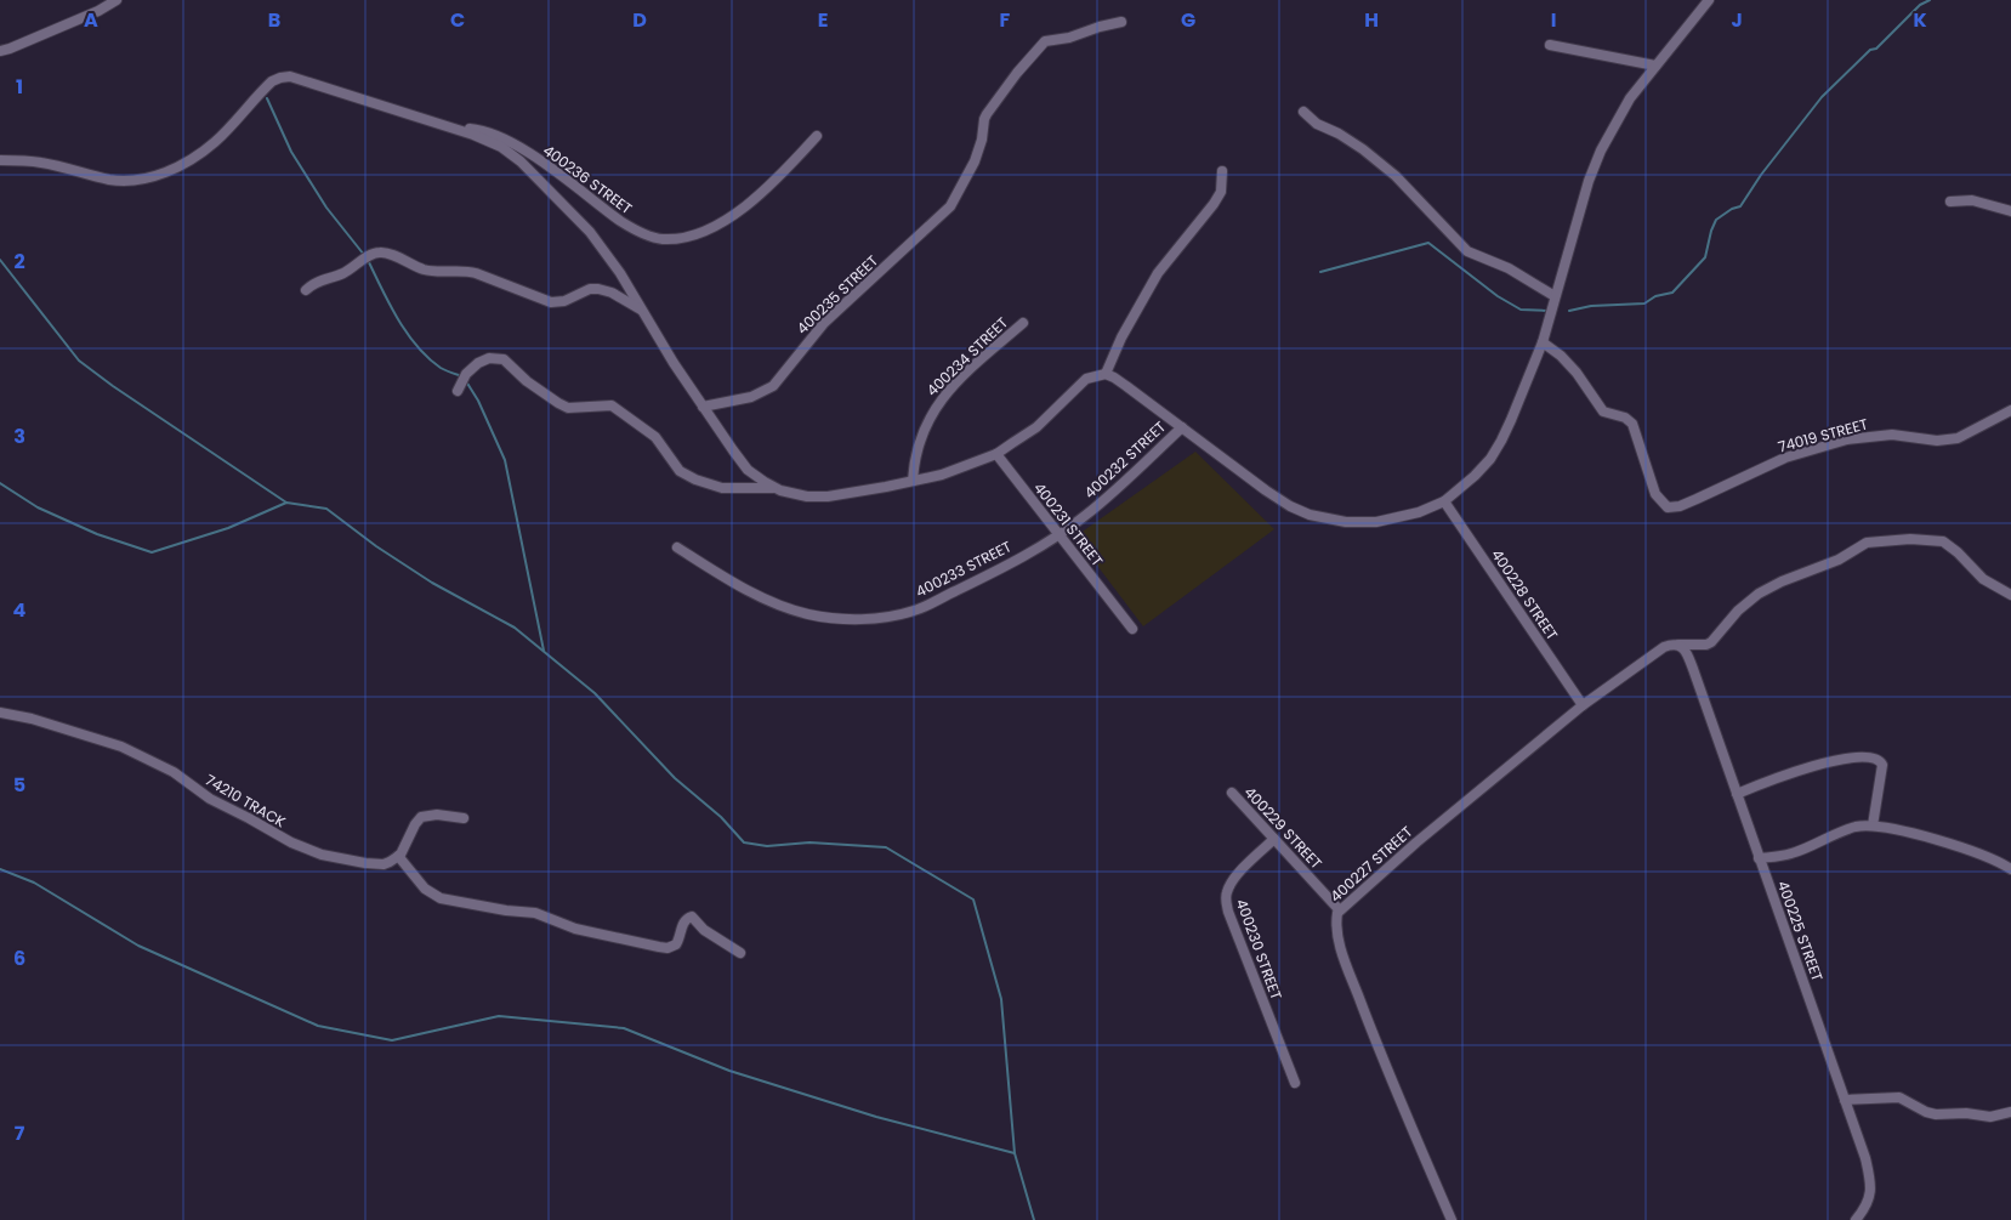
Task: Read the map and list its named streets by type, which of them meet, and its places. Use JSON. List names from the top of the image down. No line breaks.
{"streets":{"street":["400236 STREET","400235 STREET","400234 STREET","74019 STREET","400232 STREET","400231 STREET","400233 STREET","400228 STREET","74210 TRACK","400229 STREET","400227 STREET","400225 STREET","400230 STREET"]},"crossings":[["400232 STREET","400231 STREET"],["400232 STREET","400233 STREET"],["400231 STREET","400233 STREET"],["400228 STREET","400227 STREET"],["400229 STREET","400227 STREET"],["400229 STREET","400230 STREET"],["400227 STREET","400225 STREET"]],"grid":{"columns":["A","B","C","D","E","F","G","H","I","J","K"],"rows":["1","2","3","4","5","6","7"]}}
